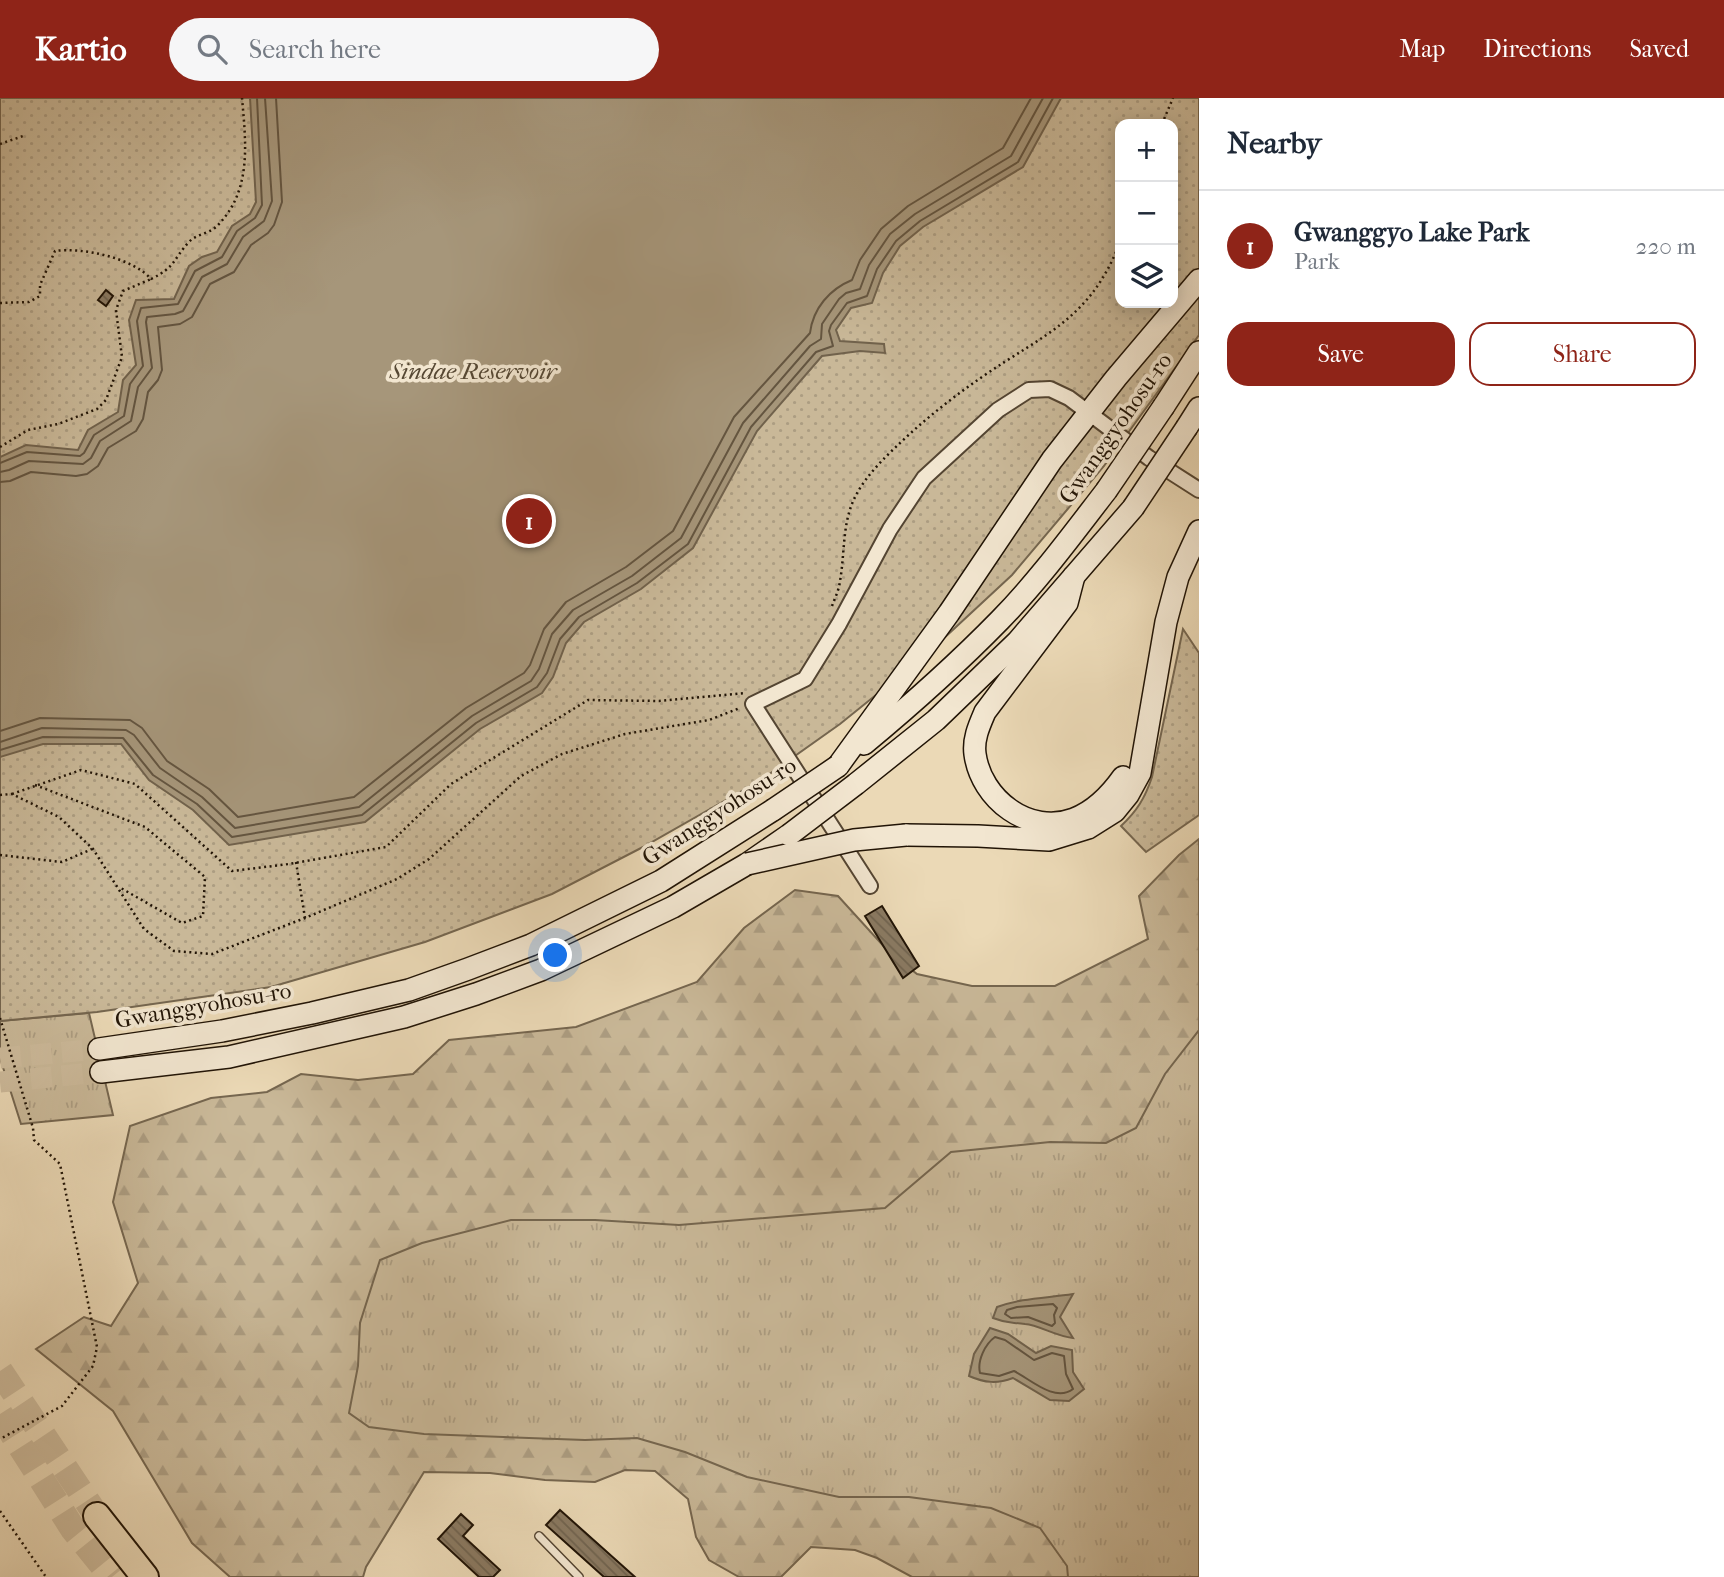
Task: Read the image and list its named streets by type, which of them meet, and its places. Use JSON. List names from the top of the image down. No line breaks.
{"streets":{"main road":["Gwanggyohosu-ro"]},"water":["Sindae Reservoir"],"page":{"header":"Kartio","search":"Search here","nav":["Map","Directions","Saved"],"heading":"Nearby","map_buttons":["+","−"],"list":[{"mark":"1","name":"Gwanggyo Lake Park","note":"Park","value":"220 m"}],"buttons":["Save","Share"],"pins":"1"}}
